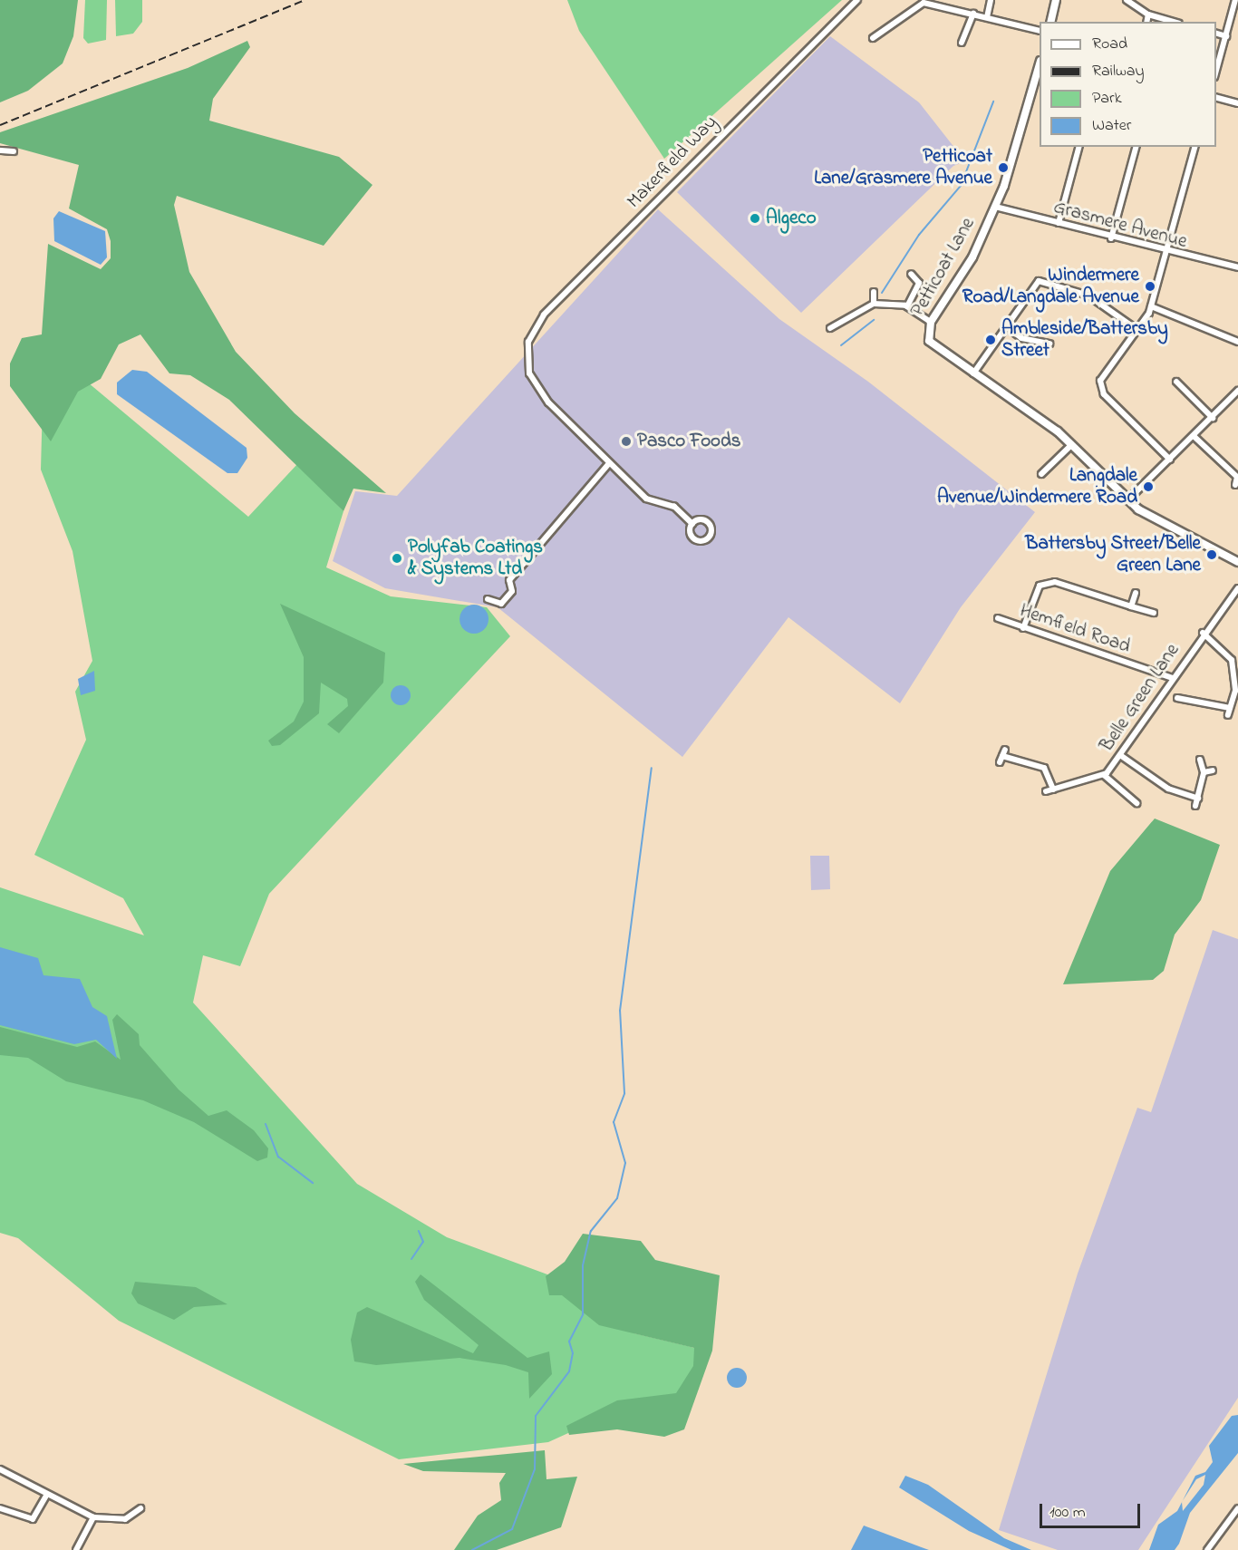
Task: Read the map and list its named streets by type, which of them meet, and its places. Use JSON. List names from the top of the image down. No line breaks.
{"streets":{"street":["Makerfield Way","Grasmere Avenue","Petticoat Lane","Hemfield Road","Belle Green Lane"]},"crossings":[["Grasmere Avenue","Petticoat Lane"],["Hemfield Road","Belle Green Lane"]],"places":["Petticoat Lane/Grasmere Avenue","Algeco","Windermere Road/Langdale Avenue","Ambleside/Battersby Street","Pasco Foods","Langdale Avenue/Windermere Road","Battersby Street/Belle Green Lane","Polyfab Coatings & Systems Ltd"],"legend":["Road","Railway","Park","Water"],"scale_bar":"100 m"}
